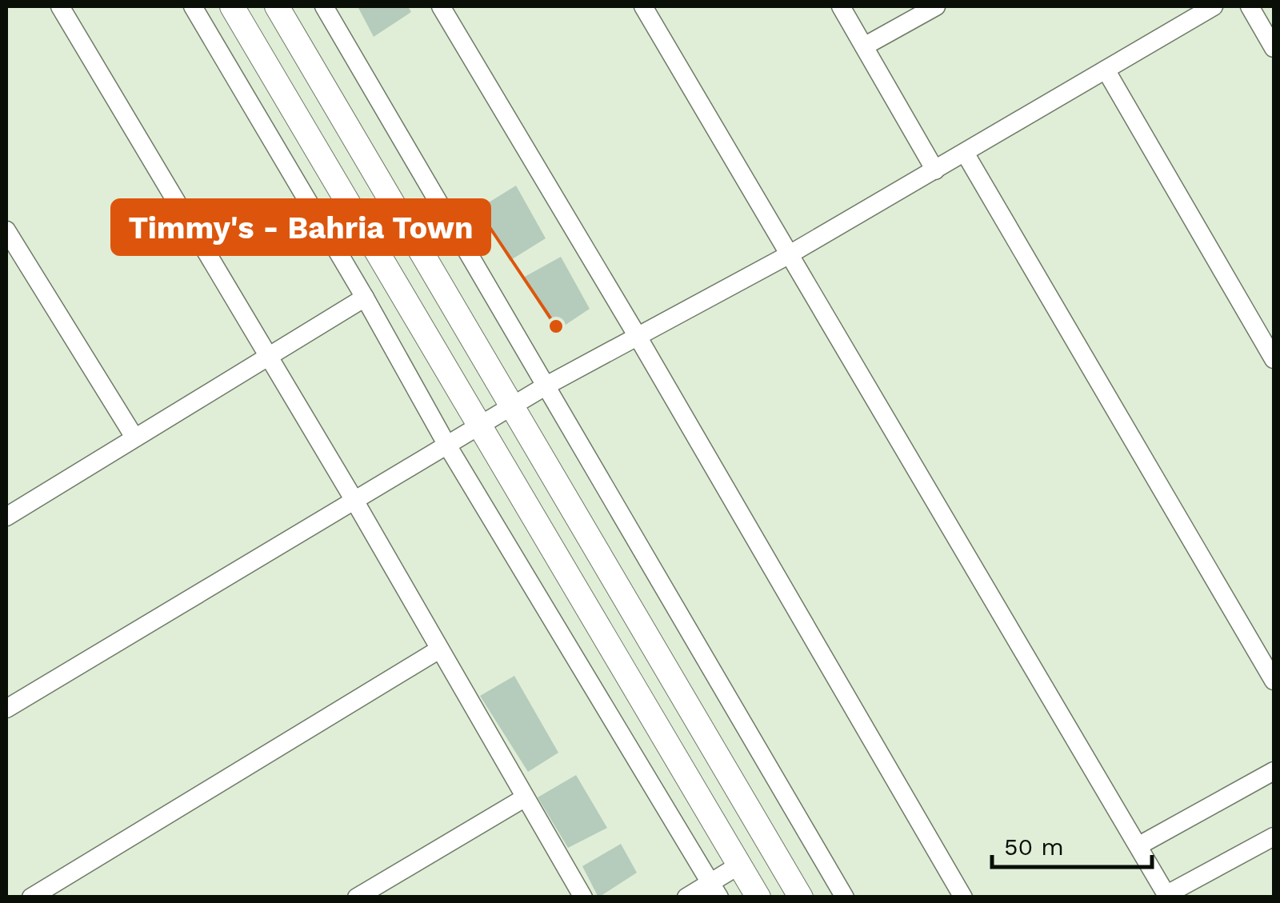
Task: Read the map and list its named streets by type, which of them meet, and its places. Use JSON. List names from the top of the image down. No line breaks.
{"places":["Timmy's - Bahria Town"],"scale_bar":"50 m"}
